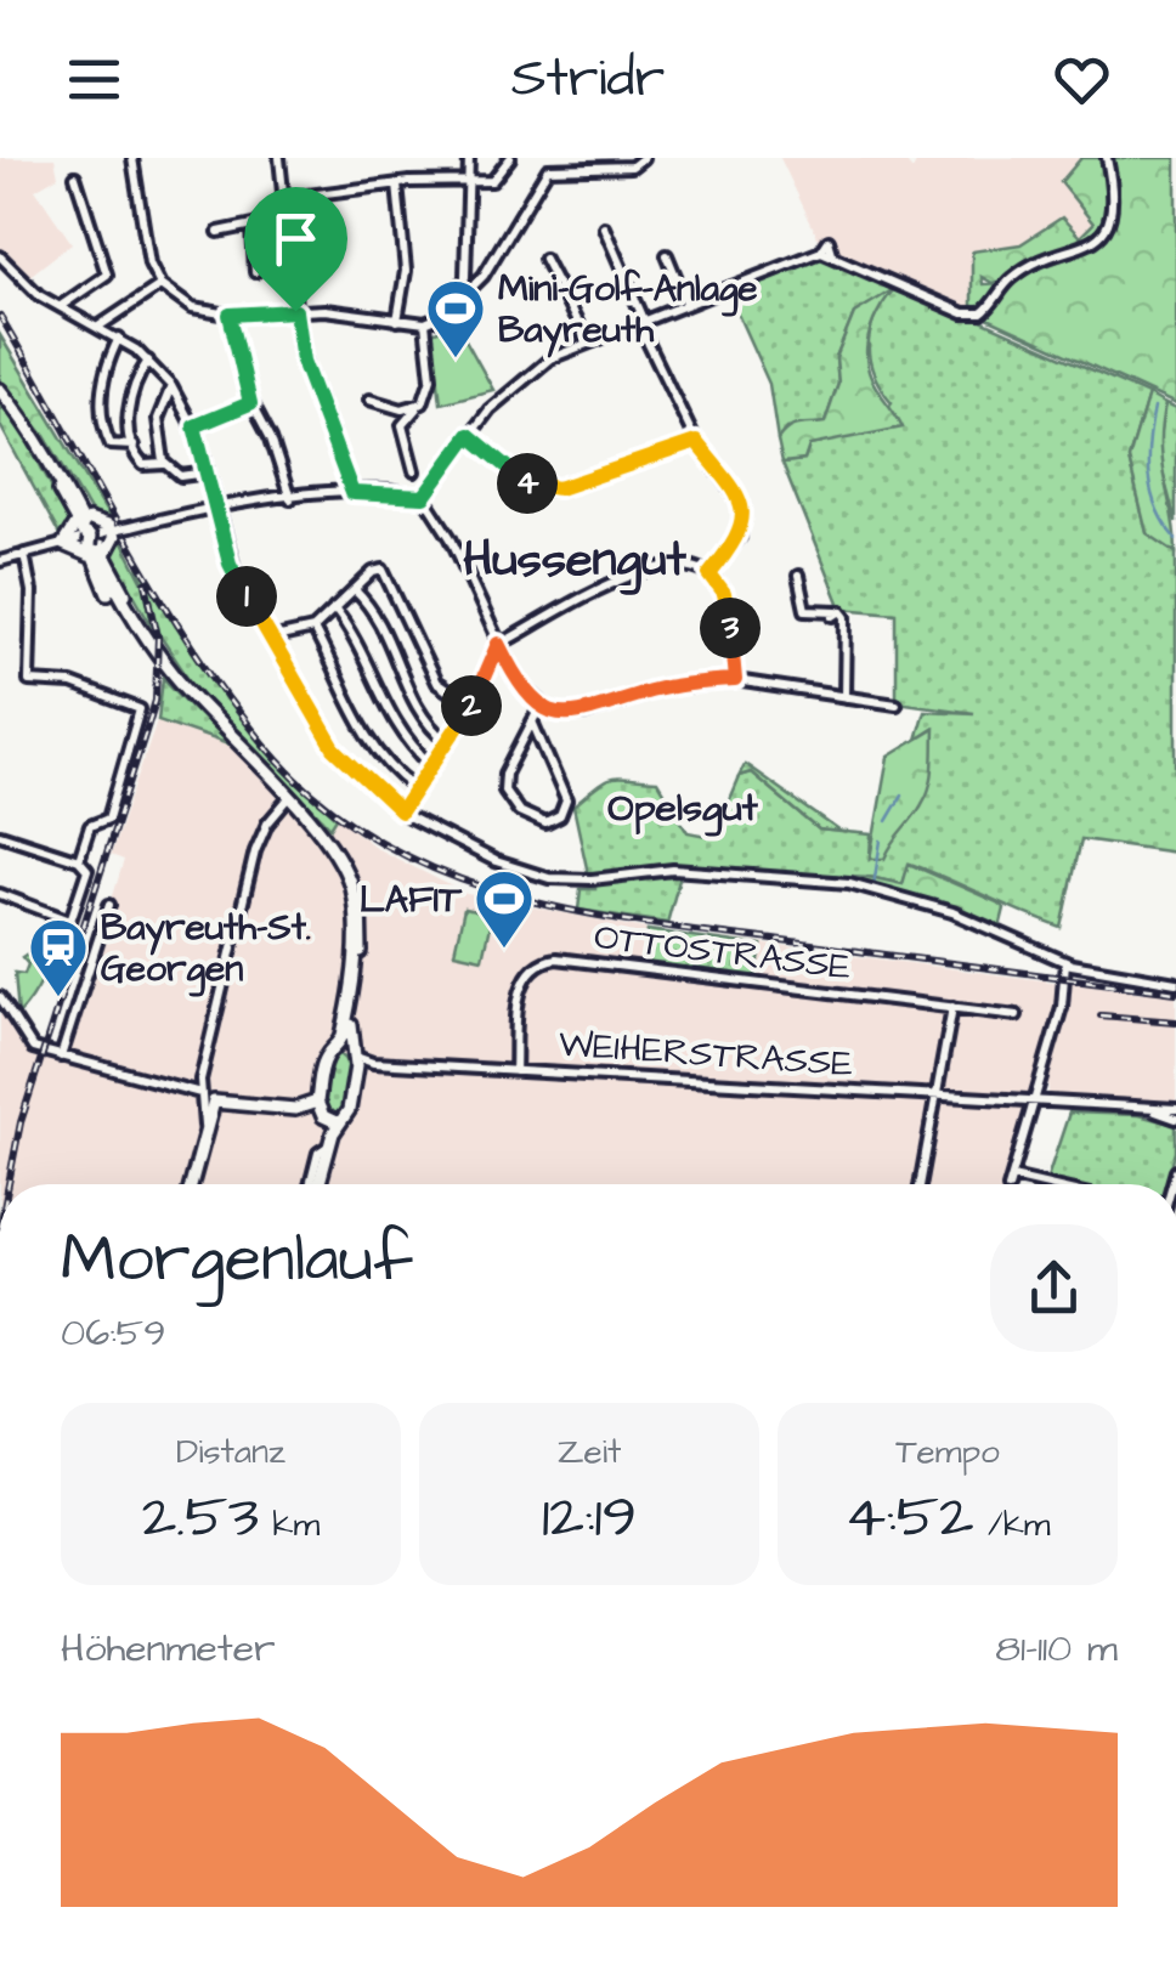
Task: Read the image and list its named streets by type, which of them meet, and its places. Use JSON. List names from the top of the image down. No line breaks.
{"streets":{"street":["OTTOSTRASSE","WEIHERSTRASSE"]},"crossings":[["OTTOSTRASSE","WEIHERSTRASSE"]],"districts":["Hussengut","Opelsgut"],"places":{"sports":["Mini-Golf-Anlage Bayreuth","LAFIT"],"station":["Bayreuth-St. Georgen"]},"page":{"header":"Stridr","pins":["4","1","3","2"],"heading":["Morgenlauf","06:59"],"stats":[["Distanz","2.53 km"],["Zeit","12:19"],["Tempo","4:52 /km"]],"chart":["Höhenmeter","81–110 m"]}}
